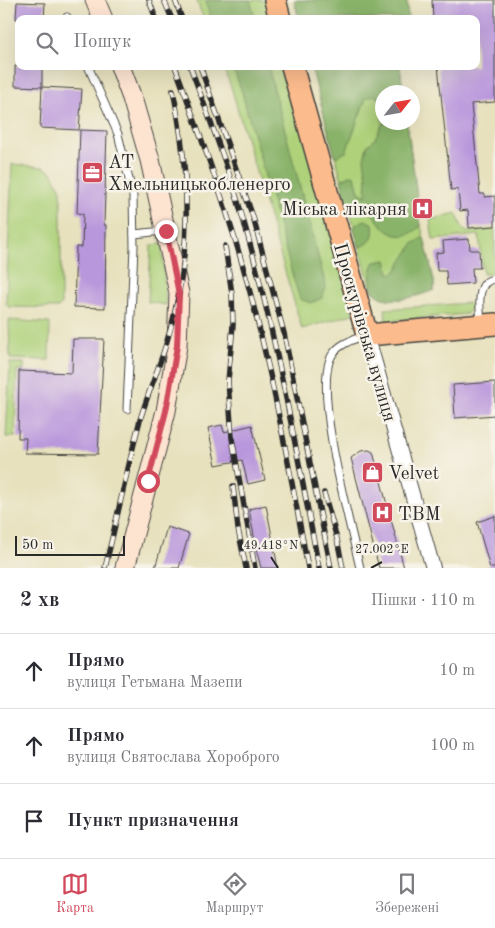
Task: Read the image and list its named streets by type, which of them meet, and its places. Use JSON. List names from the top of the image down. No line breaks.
{"streets":{"main road":["Проскурівська вулиця"]},"places":{"office":["АТ Хмельницькобленерго"],"hospital":["Міська лікарня","ТВМ"],"shop":["Velvet"]},"scale_bar":"50 m","north":"top right","page":{"search":"Пошук","scale":"50 m","heading":["2 хв","Пішки · 110 m"],"list":[["Прямо","вулиця Гетьмана Мазепи","10 m"],["Прямо","вулиця Святослава Хороброго","100 m"],"Пункт призначення"],"nav":["Карта","Маршрут","Збережені"]},"coordinates":["49.418°N","27.002°E"]}
